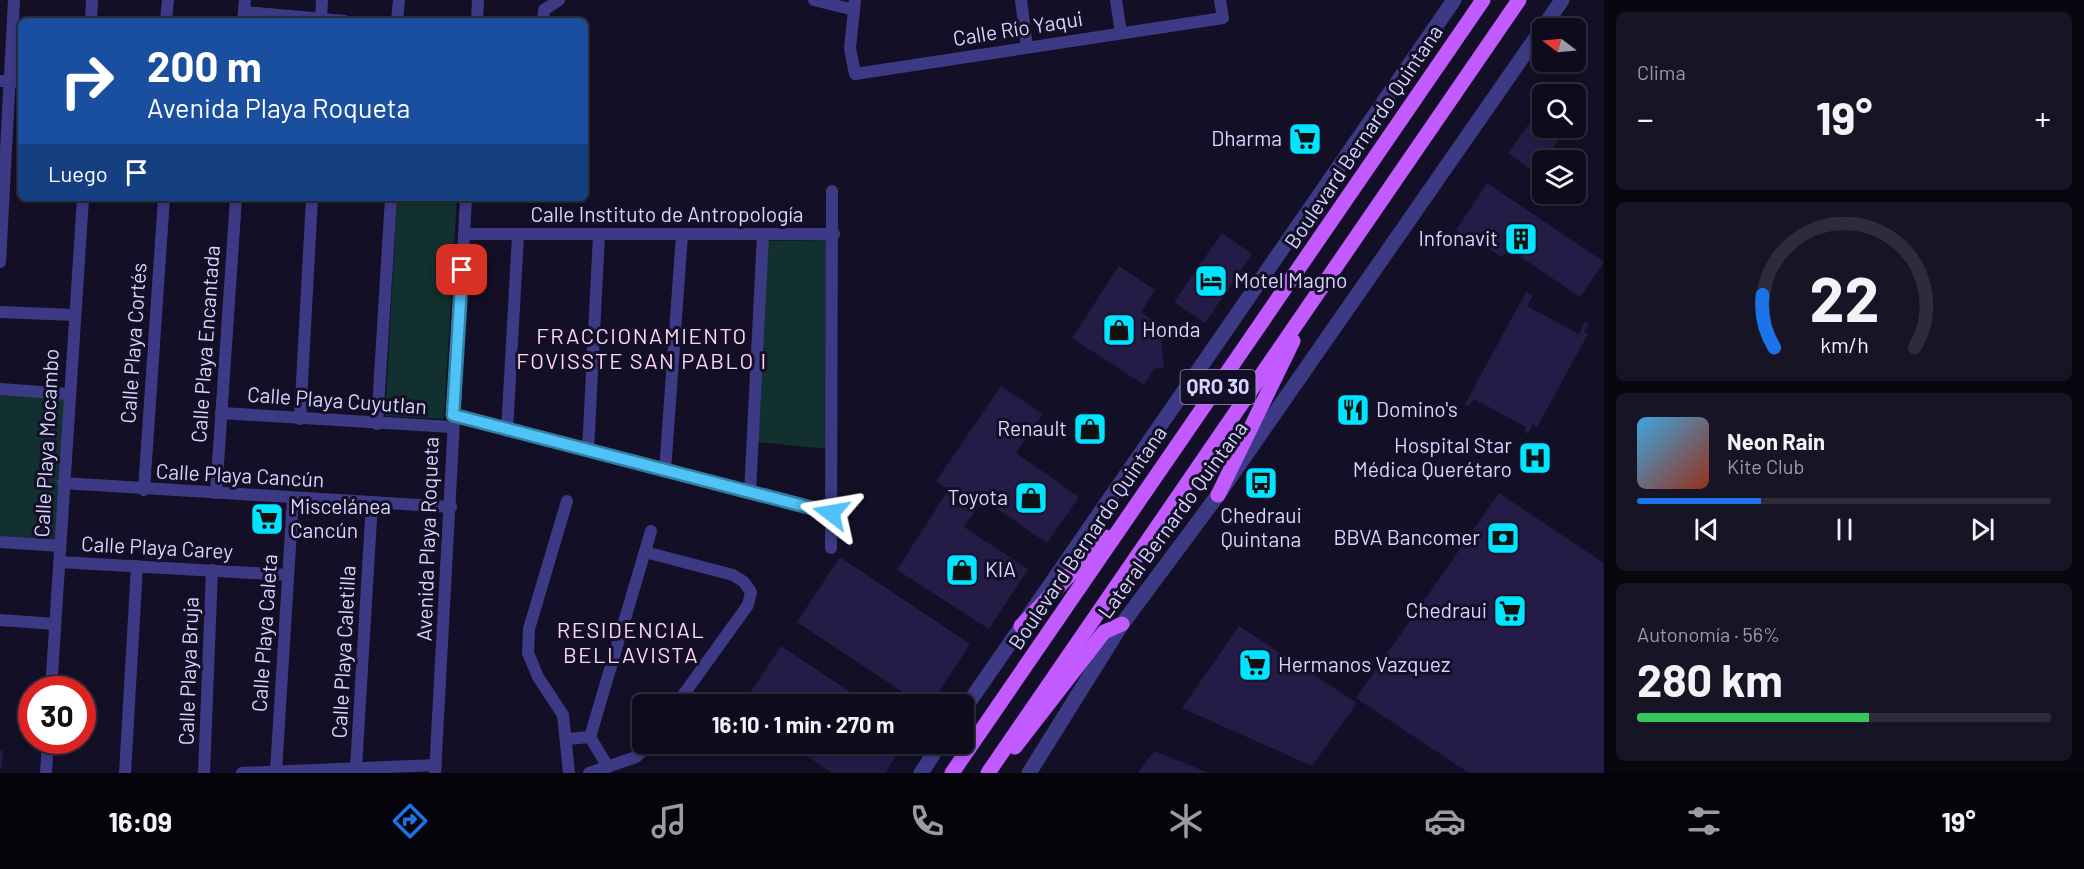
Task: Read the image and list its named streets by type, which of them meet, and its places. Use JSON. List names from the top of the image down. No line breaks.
{"streets":{"main road":["Boulevard Bernardo Quintana","QRO 30"],"street":["Calle Río Yaqui","Calle Instituto de Antropología","Calle Playa Cortés","Calle Playa Encantada","Calle Playa Cuyutlan","Calle Playa Mocambo","Calle Playa Cancún","Lateral Bernardo Quintana","Avenida Playa Roqueta","Calle Playa Carey","Calle Playa Caleta","Calle Playa Caletilla","Calle Playa Bruja"]},"crossings":[["Calle Instituto de Antropología","Avenida Playa Roqueta"],["Calle Playa Cortés","Calle Playa Cancún"],["Calle Playa Encantada","Calle Playa Cuyutlan"],["Calle Playa Encantada","Calle Playa Cancún"],["Calle Playa Cuyutlan","Avenida Playa Roqueta"],["Calle Playa Mocambo","Calle Playa Cancún"],["Calle Playa Mocambo","Calle Playa Carey"],["Calle Playa Cancún","Avenida Playa Roqueta"],["Calle Playa Cancún","Calle Playa Caleta"],["Calle Playa Cancún","Calle Playa Caletilla"],["Calle Playa Carey","Calle Playa Caleta"],["Calle Playa Carey","Calle Playa Bruja"]],"districts":["FRACCIONAMIENTO FOVISSTE SAN PABLO I","RESIDENCIAL BELLAVISTA"],"places":{"supermarket":["Dharma","Miscelánea Cancún","Chedraui","Hermanos Vazquez"],"building":["Infonavit"],"hotel":["Motel Magno"],"shop":["Honda","Renault","Toyota","KIA"],"restaurant":["Domino's"],"hospital":["Hospital Star Médica Querétaro"],"bus stop":["Chedraui Quintana"],"bank":["BBVA Bancomer"]},"north":"left","page":{"tile":["Clima",["Autonomía · 56%","280 km"]],"turn":["200 m","Avenida Playa Roqueta"],"heat":["−","19°","+"],"then":"Luego","song":["Neon Rain","Kite Club"],"limit":"30","trip":"16:10 · 1 min · 270 m","tabs":["16:09","19°"],"gauge":["22","km/h"]}}
